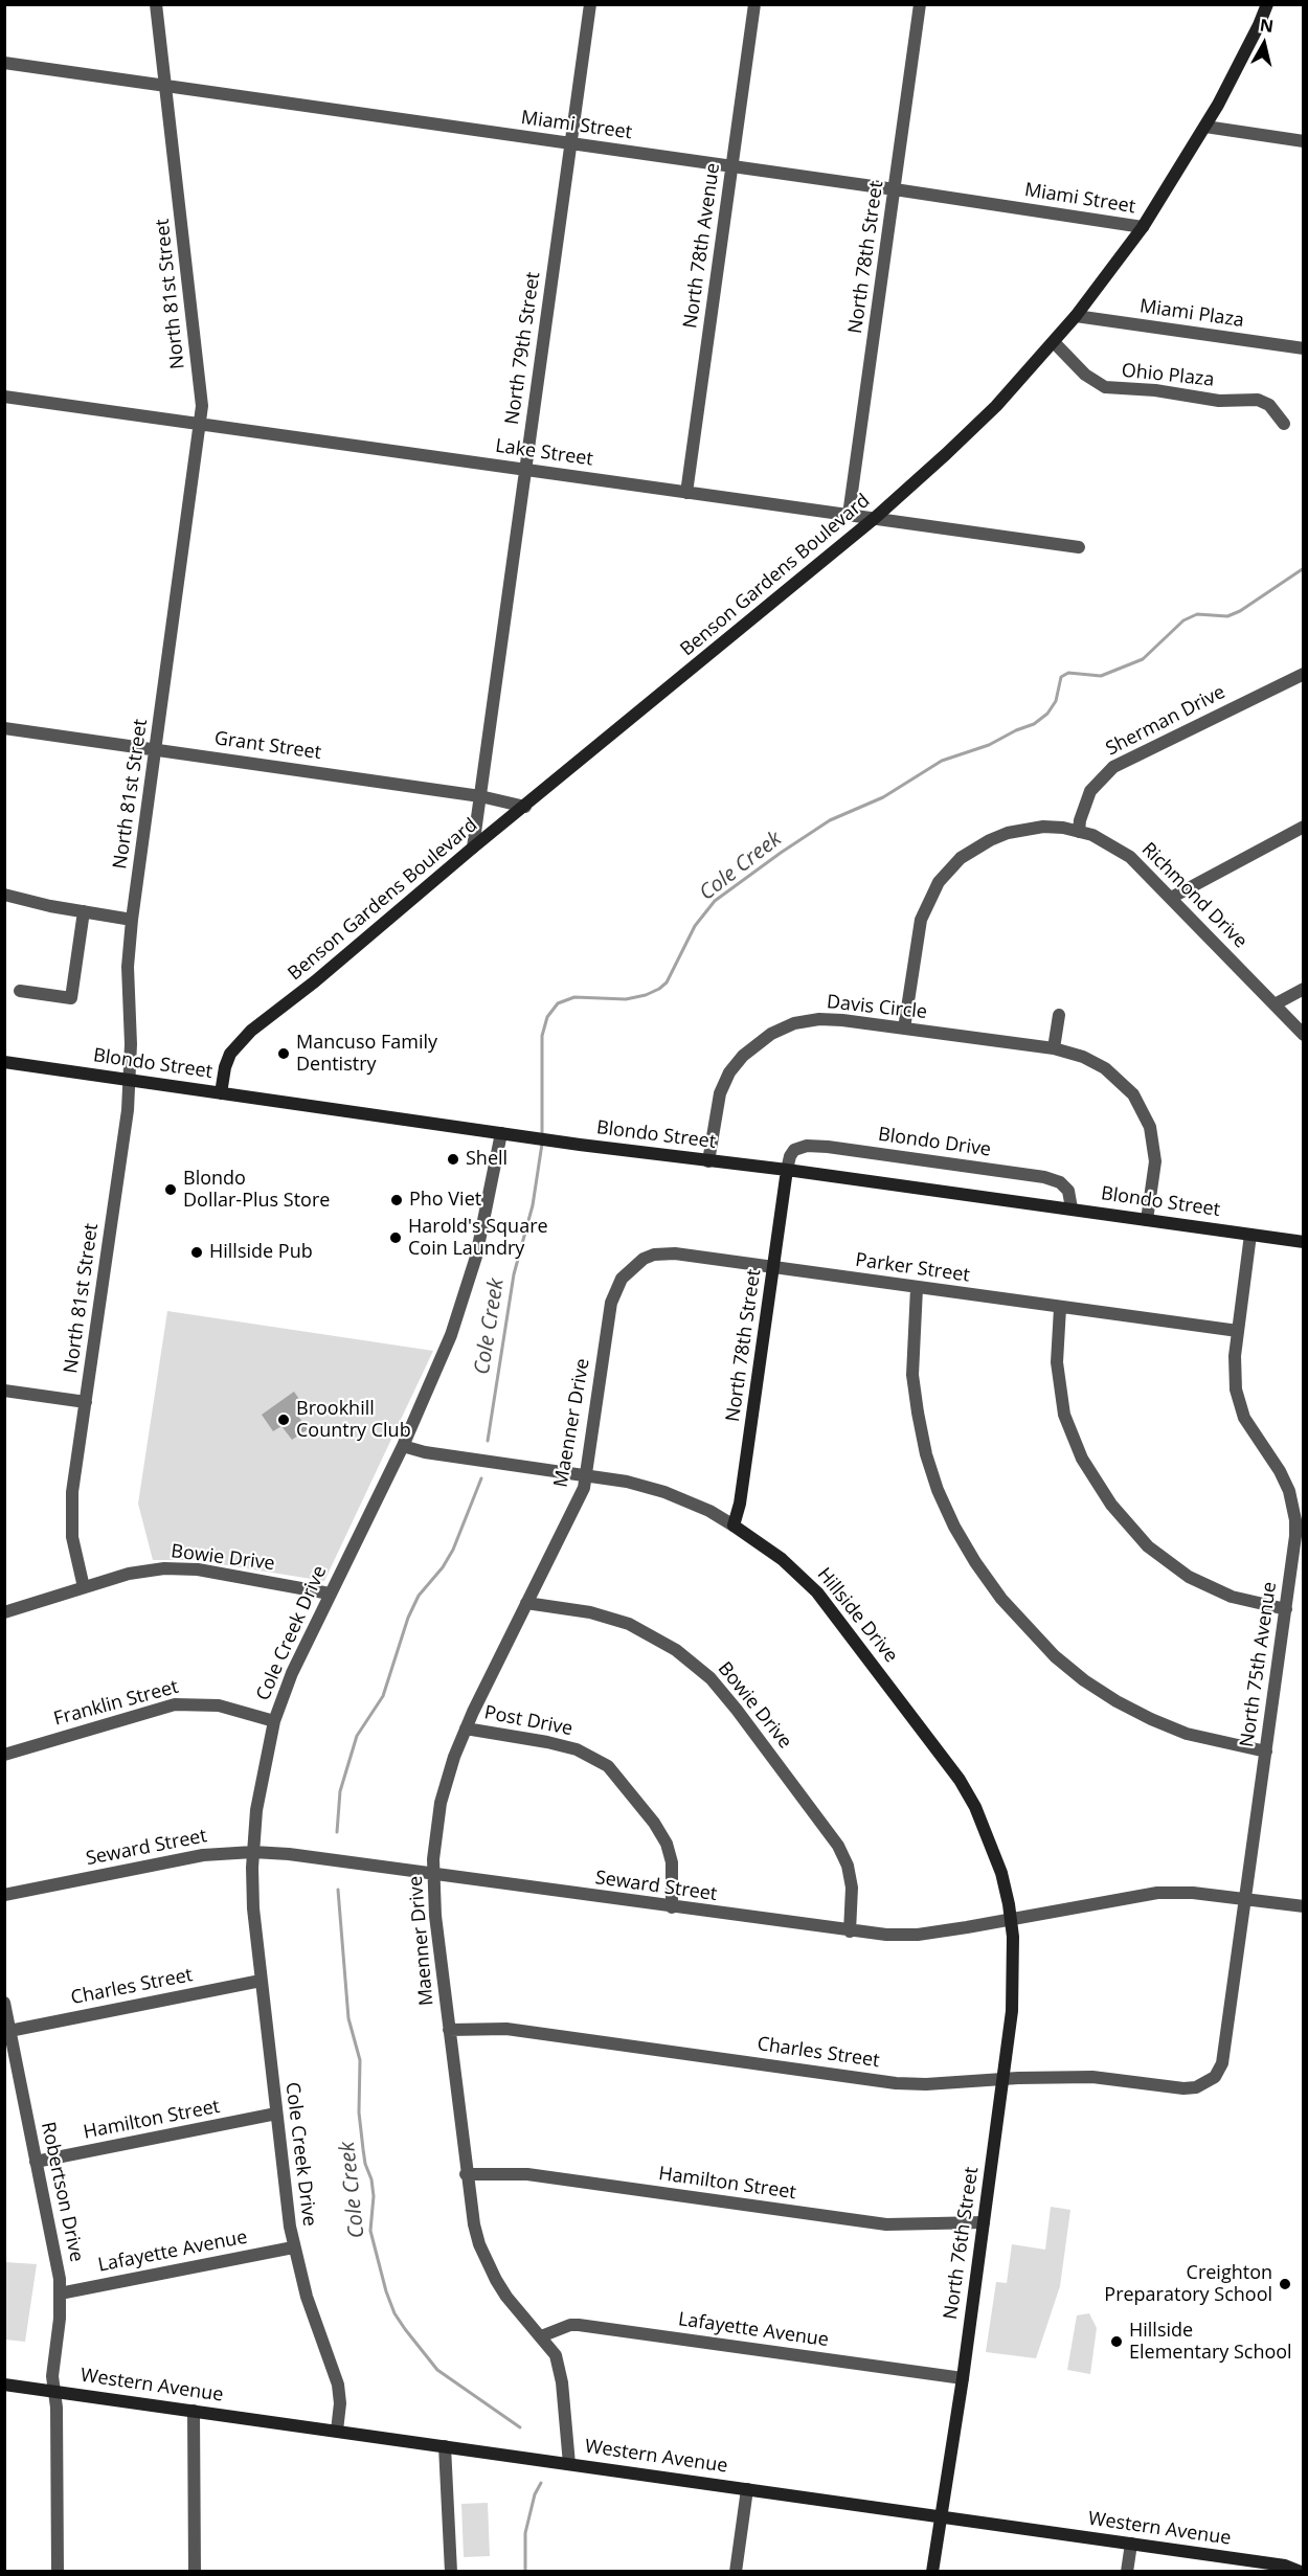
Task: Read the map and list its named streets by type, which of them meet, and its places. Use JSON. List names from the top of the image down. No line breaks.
{"streets":{"street":["Miami Street","North 78th Avenue","North 78th Street","North 81st Street","Miami Plaza","North 79th Street","Ohio Plaza","Lake Street","Benson Gardens Boulevard","Sherman Drive","Grant Street","Richmond Drive","Davis Circle","Blondo Street","Blondo Drive","Parker Street","Maenner Drive","Bowie Drive","Hillside Drive","Cole Creek Drive","North 75th Avenue","Franklin Street","Post Drive","Seward Street","Charles Street","Hamilton Street","Robertson Drive","North 76th Street","Lafayette Avenue","Western Avenue"]},"crossings":[["Miami Street","North 78th Avenue"],["Miami Street","North 78th Street"],["Miami Street","North 81st Street"],["Miami Street","North 79th Street"],["Miami Street","Benson Gardens Boulevard"],["North 78th Avenue","Lake Street"],["North 78th Street","Lake Street"],["North 78th Street","Blondo Street"],["North 78th Street","Blondo Drive"],["North 78th Street","Parker Street"],["North 78th Street","Hillside Drive"],["North 81st Street","Lake Street"],["North 81st Street","Grant Street"],["North 81st Street","Blondo Street"],["North 81st Street","Bowie Drive"],["Miami Plaza","Benson Gardens Boulevard"],["North 79th Street","Lake Street"],["North 79th Street","Benson Gardens Boulevard"],["North 79th Street","Grant Street"],["Ohio Plaza","Benson Gardens Boulevard"],["Lake Street","Benson Gardens Boulevard"],["Benson Gardens Boulevard","Grant Street"],["Benson Gardens Boulevard","Blondo Street"],["Sherman Drive","Richmond Drive"],["Richmond Drive","Davis Circle"],["Davis Circle","Blondo Street"],["Blondo Street","Blondo Drive"],["Blondo Street","Cole Creek Drive"],["Blondo Street","North 75th Avenue"],["Parker Street","Maenner Drive"],["Parker Street","North 75th Avenue"],["Maenner Drive","Bowie Drive"],["Maenner Drive","Hillside Drive"],["Maenner Drive","Post Drive"],["Maenner Drive","Seward Street"],["Maenner Drive","Charles Street"],["Maenner Drive","Hamilton Street"],["Maenner Drive","Lafayette Avenue"],["Maenner Drive","Western Avenue"],["Bowie Drive","Cole Creek Drive"],["Bowie Drive","Seward Street"],["Hillside Drive","Cole Creek Drive"],["Hillside Drive","Seward Street"],["Hillside Drive","North 76th Street"],["Cole Creek Drive","Franklin Street"],["Cole Creek Drive","Seward Street"],["Cole Creek Drive","Charles Street"],["Cole Creek Drive","Hamilton Street"],["Cole Creek Drive","Lafayette Avenue"],["Cole Creek Drive","Western Avenue"],["North 75th Avenue","Seward Street"],["North 75th Avenue","Charles Street"],["Post Drive","Seward Street"],["Seward Street","North 76th Street"],["Charles Street","Robertson Drive"],["Charles Street","North 76th Street"],["Hamilton Street","Robertson Drive"],["Hamilton Street","North 76th Street"],["Robertson Drive","Lafayette Avenue"],["Robertson Drive","Western Avenue"],["North 76th Street","Lafayette Avenue"],["North 76th Street","Western Avenue"]],"water":["Cole Creek"],"places":["Mancuso Family Dentistry","Shell","Blondo Dollar-Plus Store","Pho Viet","Harold's Square Coin Laundry","Hillside Pub","Brookhill Country Club","Creighton Preparatory School","Hillside Elementary School"],"north":"top"}
